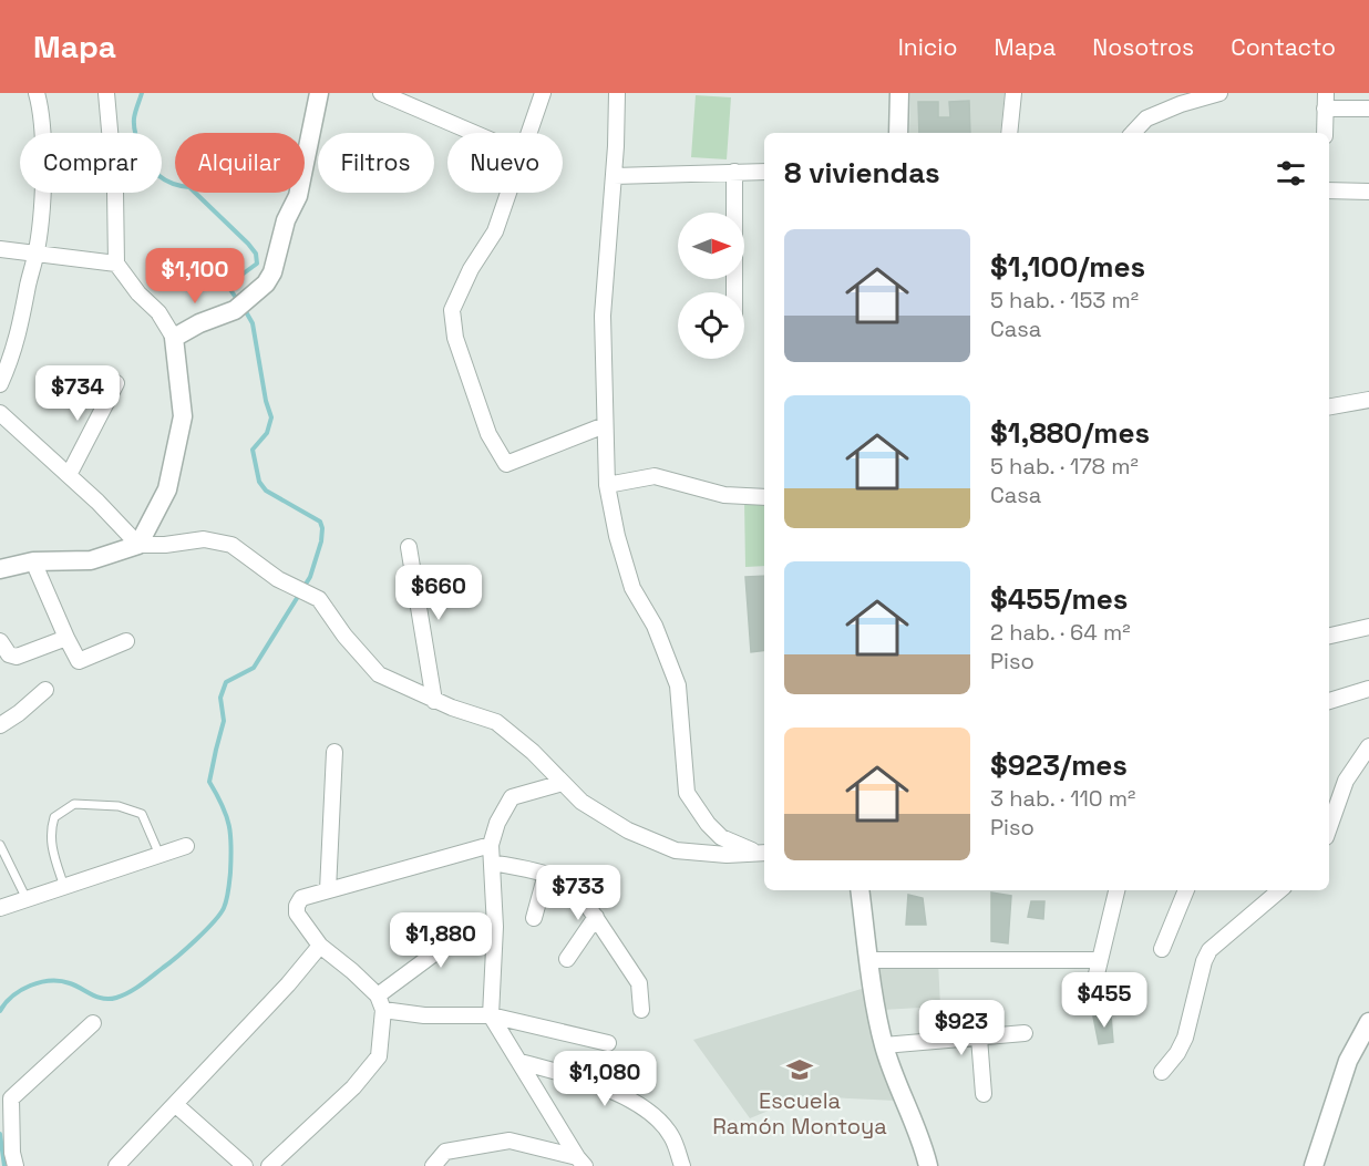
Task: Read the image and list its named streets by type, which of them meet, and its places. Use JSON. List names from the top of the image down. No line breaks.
{"places":{"school or university":["Escuela Ramón Montoya"]},"north":"right","page":{"header":"Mapa","nav":["Inicio","Mapa","Nosotros","Contacto"],"chip":["Comprar","Alquilar","Filtros","Nuevo"],"heading":"8 viviendas","list":[{"name":"$1,100/mes","note":"5 hab. · 153 m² · Casa"},{"name":"$1,880/mes","note":"5 hab. · 178 m² · Casa"},{"name":"$455/mes","note":"2 hab. · 64 m² · Piso"},{"name":"$923/mes","note":"3 hab. · 110 m² · Piso"}],"price":["$1,100","$734","$660","$733","$1,880","$455","$923","$1,080"]}}
